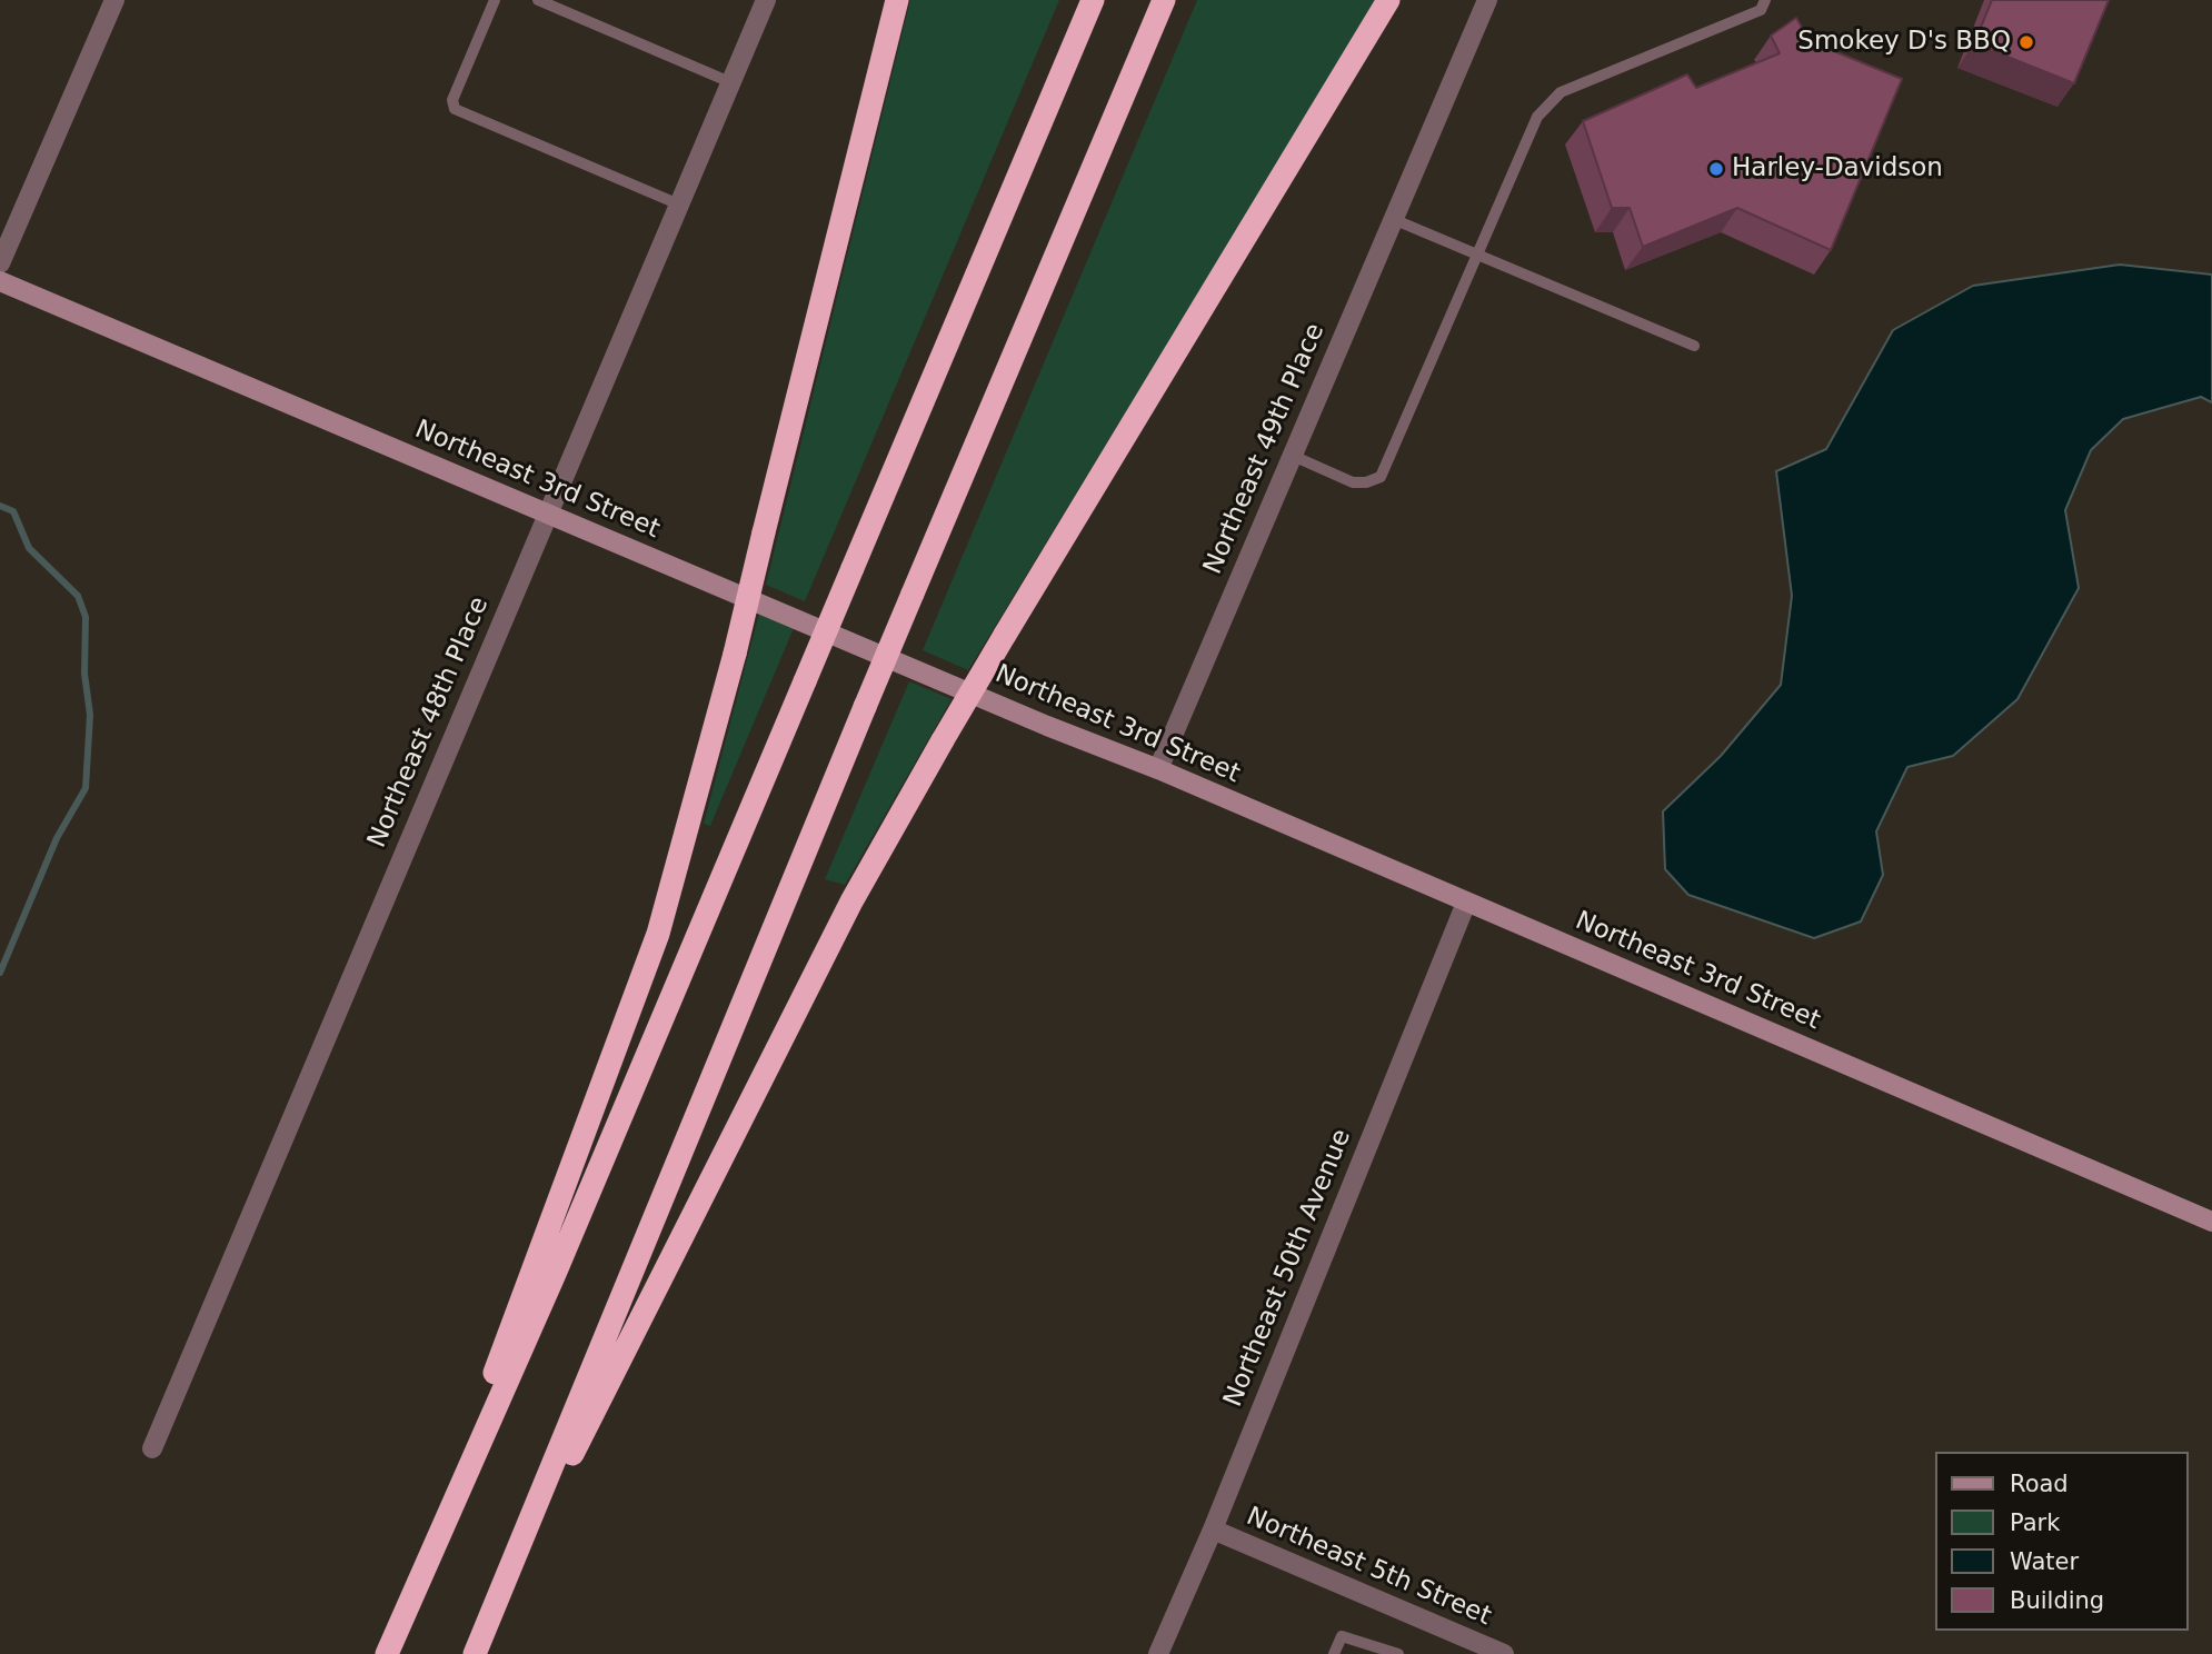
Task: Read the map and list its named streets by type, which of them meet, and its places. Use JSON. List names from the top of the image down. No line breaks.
{"streets":{"street":["Northeast 49th Place","Northeast 3rd Street","Northeast 48th Place","Northeast 50th Avenue","Northeast 5th Street"]},"crossings":[["Northeast 49th Place","Northeast 3rd Street"],["Northeast 3rd Street","Northeast 48th Place"],["Northeast 3rd Street","Northeast 50th Avenue"],["Northeast 50th Avenue","Northeast 5th Street"]],"places":["Smokey D's BBQ","Harley-Davidson"],"legend":["Road","Park","Water","Building"]}
